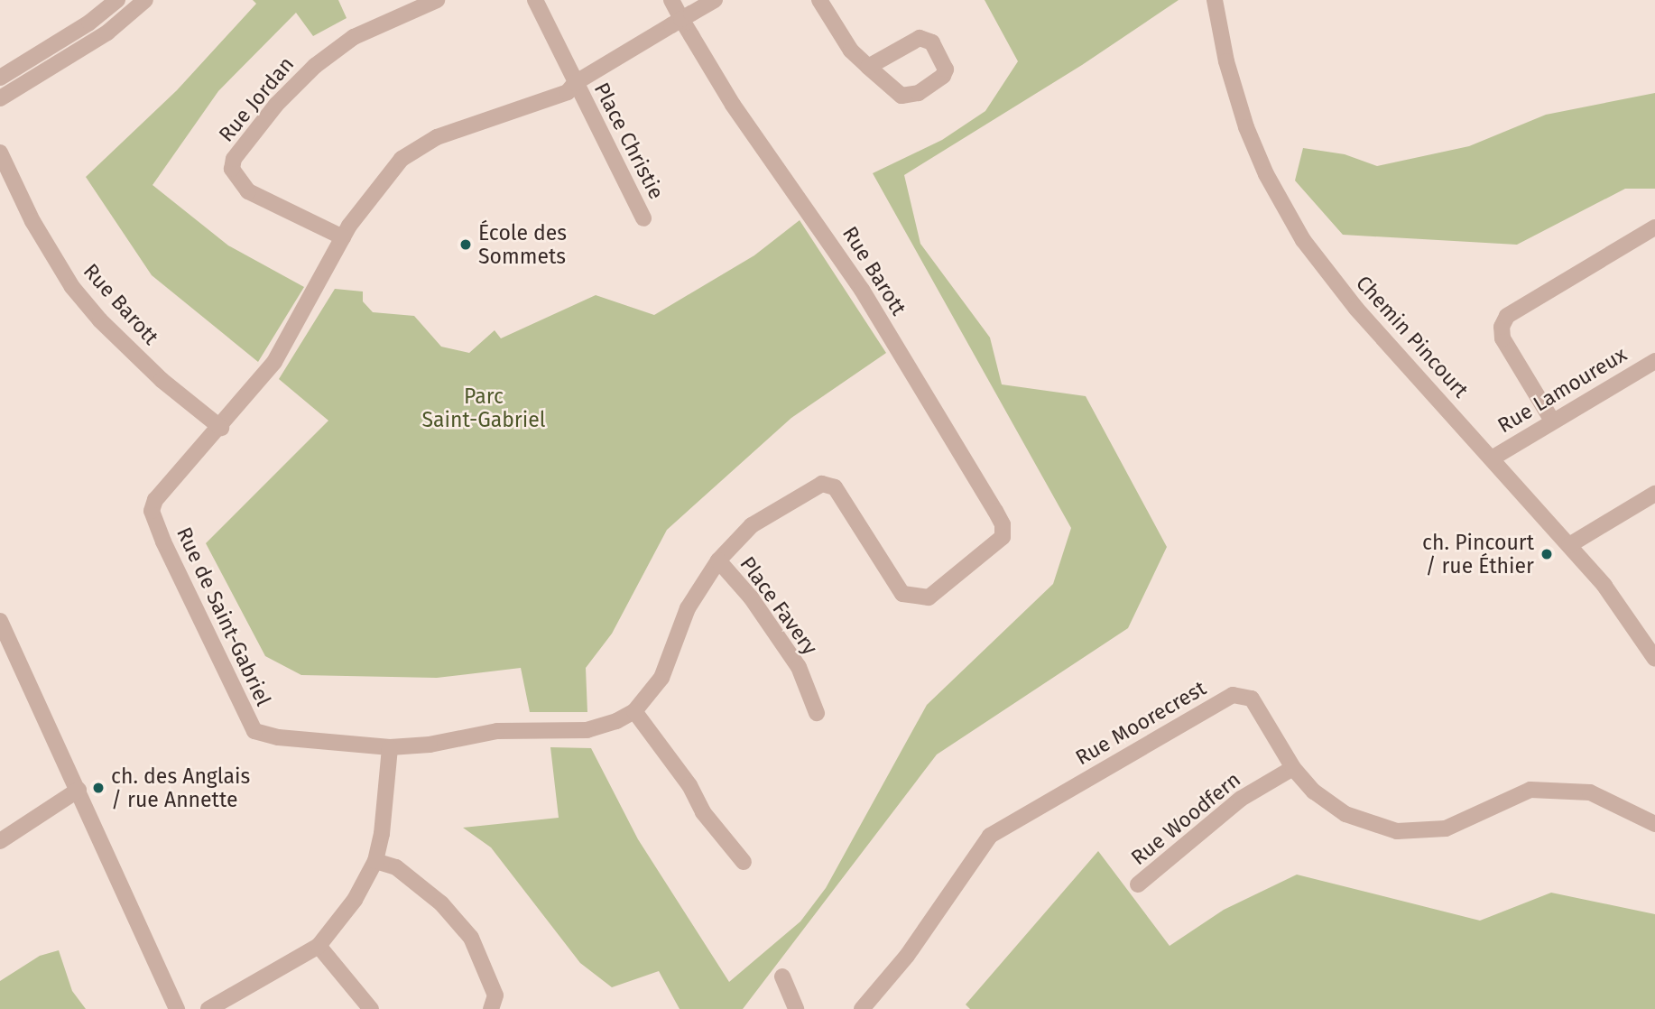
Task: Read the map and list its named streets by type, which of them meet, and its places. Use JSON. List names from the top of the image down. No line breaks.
{"streets":{"street":["Rue Jordan","Place Christie","Rue Barott","Chemin Pincourt","Rue Lamoureux","Place Favery","Rue de Saint-Gabriel","Rue Moorecrest","Rue Woodfern"]},"crossings":[["Rue Jordan","Rue de Saint-Gabriel"],["Place Christie","Rue de Saint-Gabriel"],["Rue Barott","Place Favery"],["Rue Barott","Rue de Saint-Gabriel"],["Chemin Pincourt","Rue Lamoureux"],["Rue Moorecrest","Rue Woodfern"]],"parks":["Parc Saint-Gabriel"],"places":["École des Sommets","ch. Pincourt / rue Éthier","ch. des Anglais / rue Annette"]}
